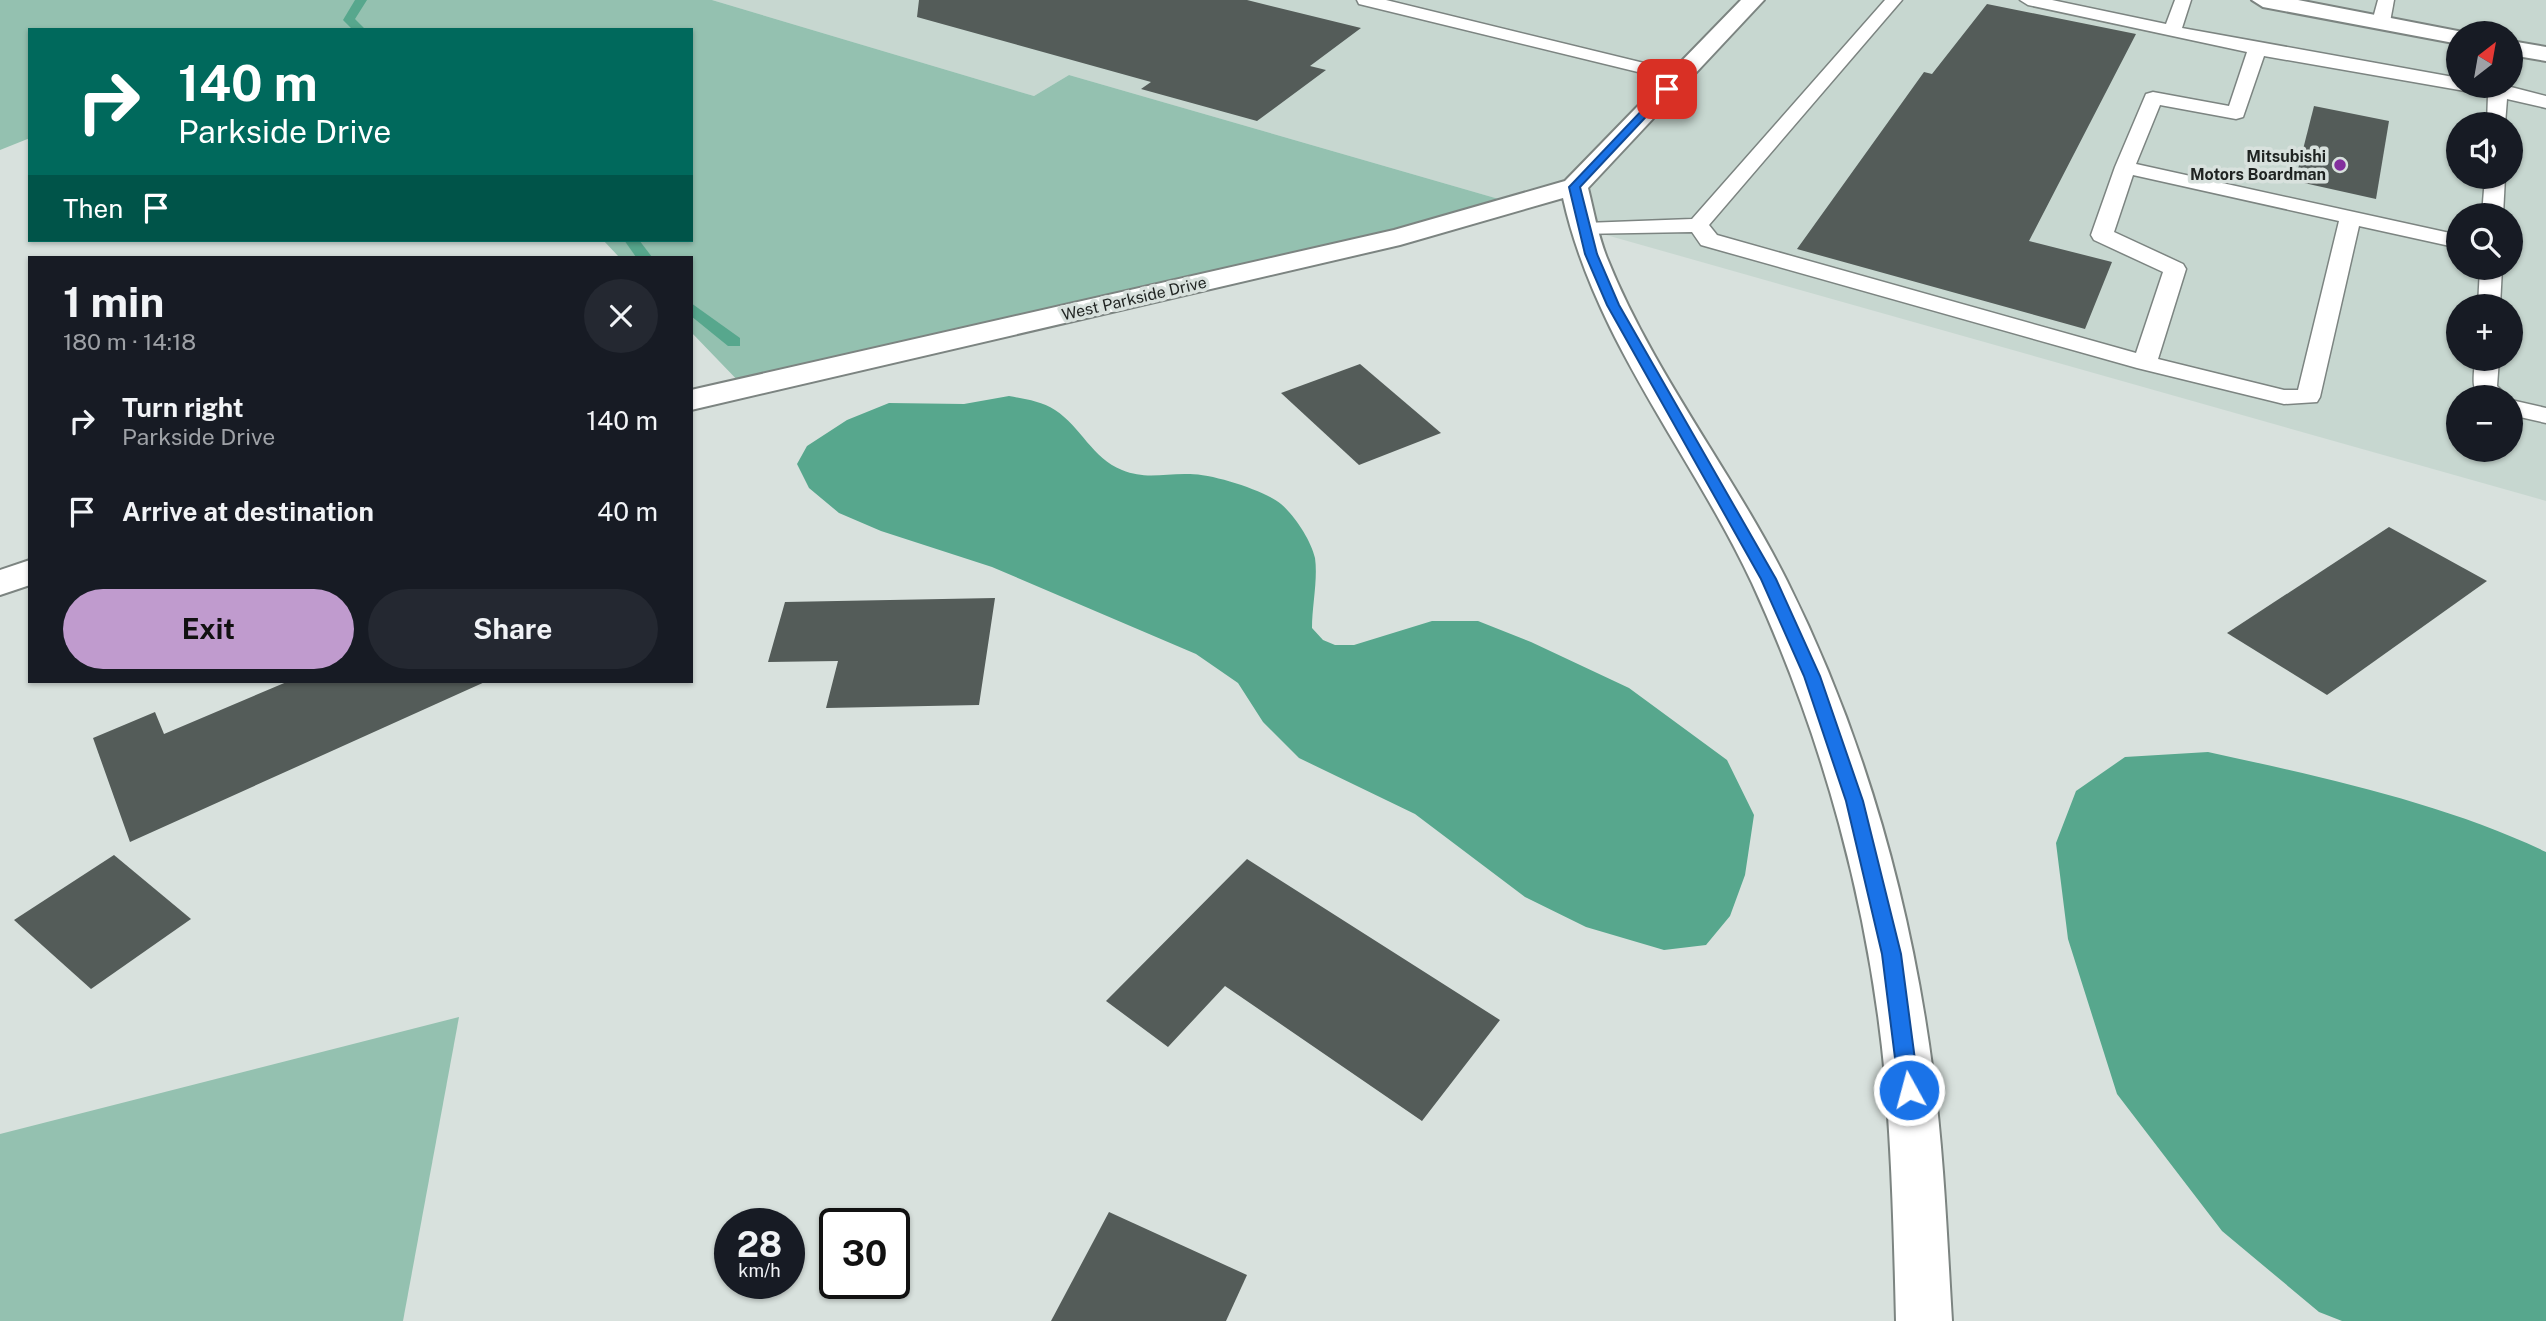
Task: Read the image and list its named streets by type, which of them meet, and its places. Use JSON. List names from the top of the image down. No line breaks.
{"streets":{"street":["West Parkside Drive"]},"places":["Mitsubishi Motors Boardman"],"north":"top right","page":{"map_buttons":["+","−"],"turn":["140 m","Parkside Drive"],"then":"Then","heading":["1 min","180 m · 14:18"],"list":[{"name":"Turn right","note":"Parkside Drive","value":"140 m"},{"name":"Arrive at destination","value":"40 m"}],"buttons":["Exit","Share"],"speed":"28 km/h","limit":"30"}}
